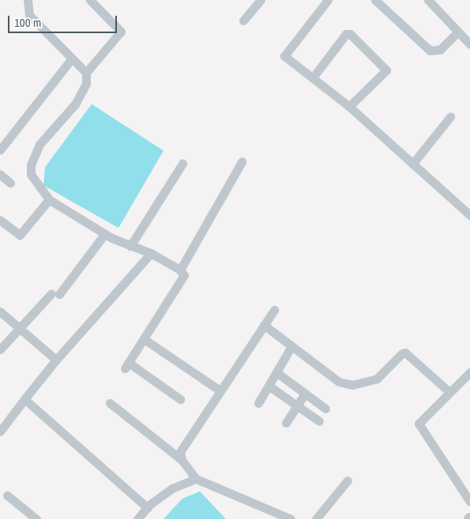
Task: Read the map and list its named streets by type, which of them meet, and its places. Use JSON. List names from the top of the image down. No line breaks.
{"scale_bar":"100 m"}
